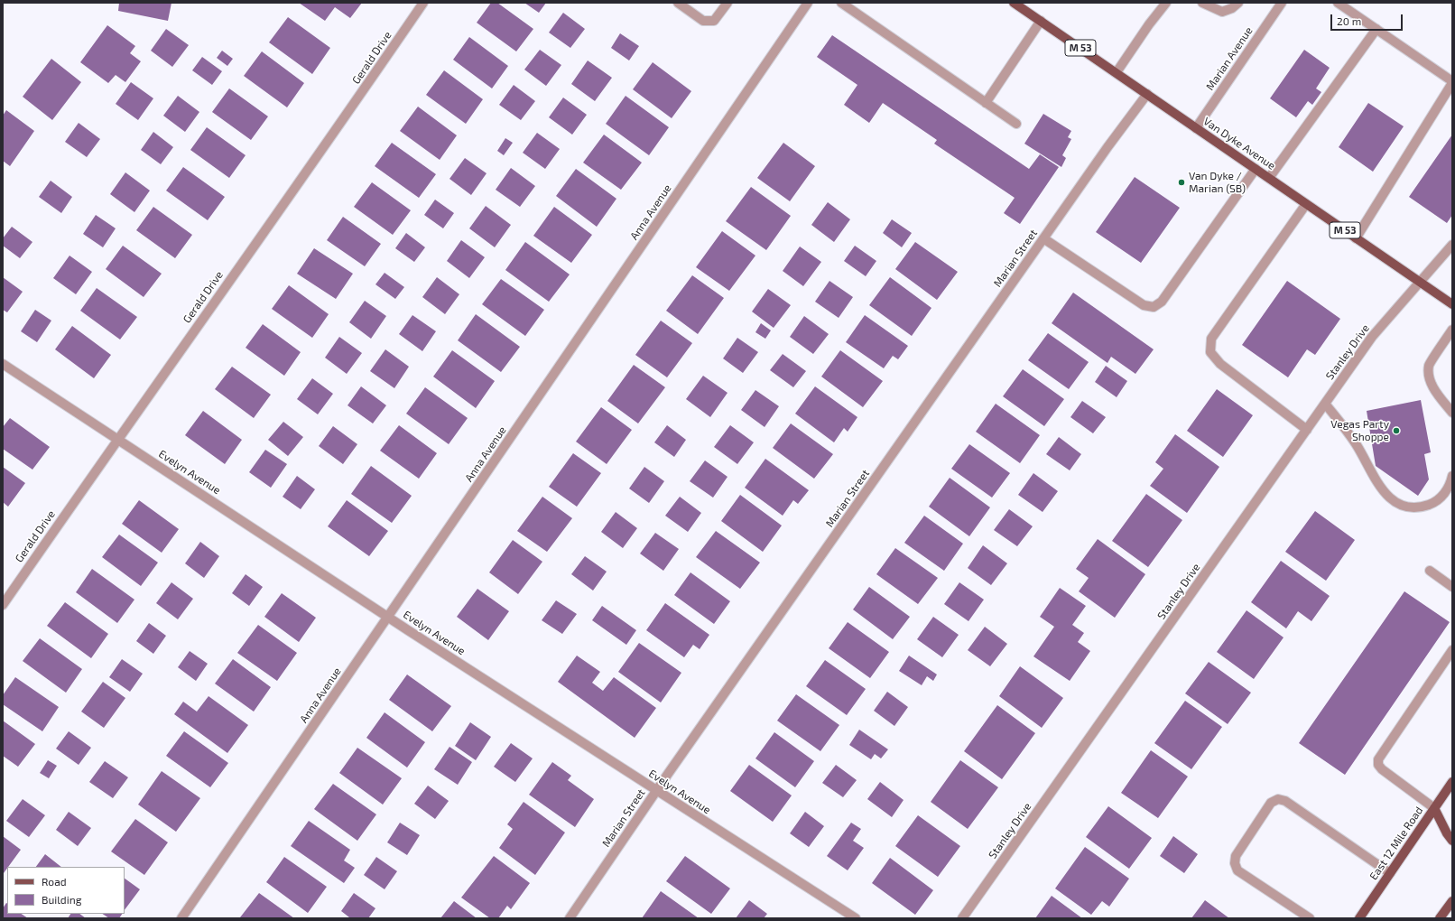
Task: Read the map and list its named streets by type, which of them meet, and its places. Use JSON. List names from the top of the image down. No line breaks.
{"streets":{"main road":["M 53","Van Dyke Avenue","East 12 Mile Road"],"street":["Gerald Drive","Marian Avenue","Anna Avenue","Marian Street","Stanley Drive","Evelyn Avenue"]},"crossings":[["Gerald Drive","Evelyn Avenue"],["Marian Avenue","Van Dyke Avenue"],["Van Dyke Avenue","Marian Street"],["Van Dyke Avenue","Stanley Drive"],["Anna Avenue","Evelyn Avenue"],["Marian Street","Evelyn Avenue"]],"places":["Van Dyke / Marian (SB)","Vegas Party Shoppe"],"legend":["Road","Building"],"scale_bar":"20 m"}
